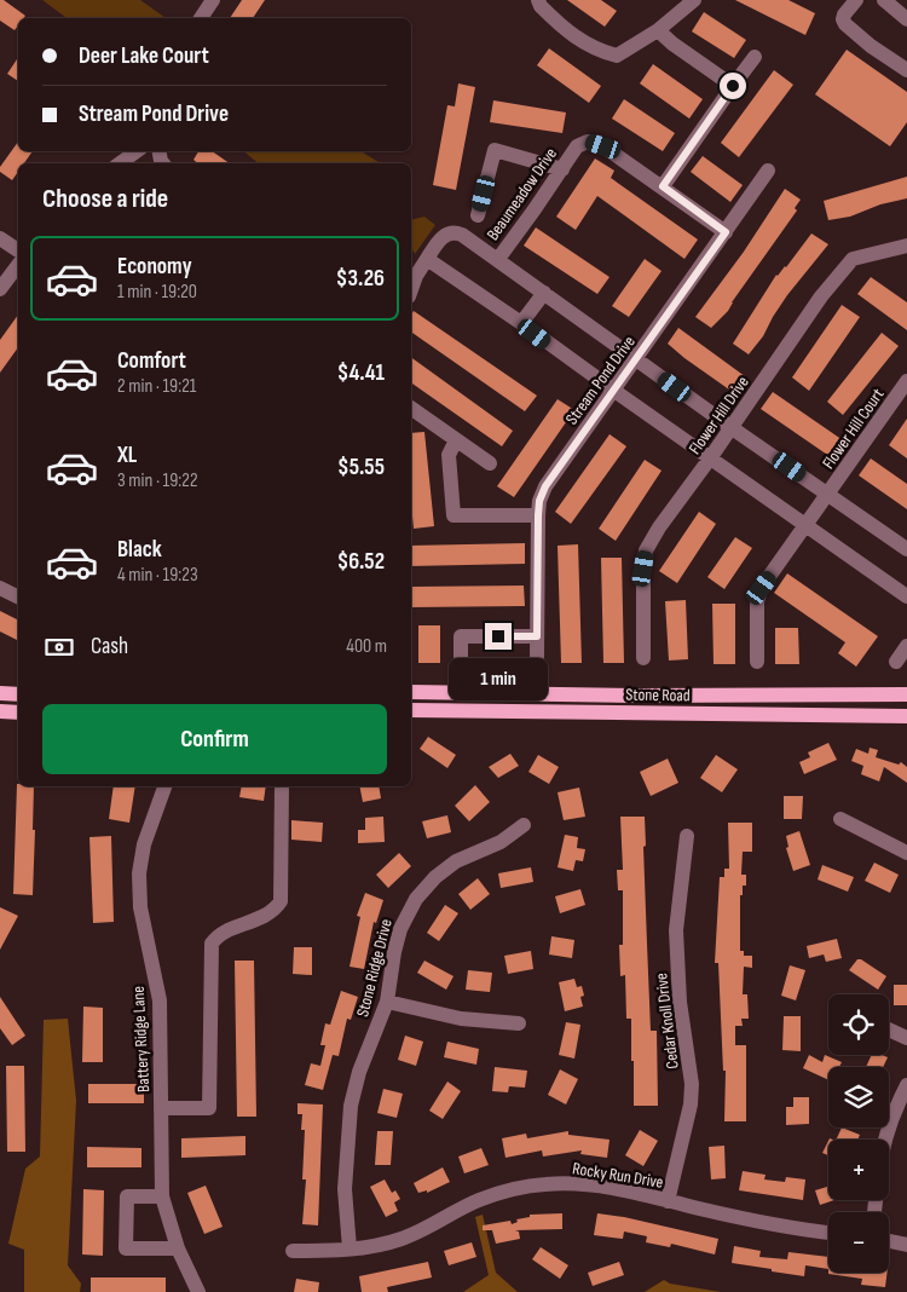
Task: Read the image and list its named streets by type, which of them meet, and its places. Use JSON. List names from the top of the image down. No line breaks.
{"streets":{"main road":["Stone Road"],"street":["Beaumeadow Drive","Stream Pond Drive","Flower Hill Drive","Flower Hill Court","Stone Ridge Drive","Cedar Knoll Drive","Battery Ridge Lane","Rocky Run Drive"]},"crossings":[["Beaumeadow Drive","Stream Pond Drive"],["Stone Ridge Drive","Rocky Run Drive"],["Cedar Knoll Drive","Rocky Run Drive"]],"page":{"banner":["Deer Lake Court","Stream Pond Drive"],"heading":"Choose a ride","list":[{"name":"Economy","note":"1 min · 19:20","value":"$3.26"},{"name":"Comfort","note":"2 min · 19:21","value":"$4.41"},{"name":"XL","note":"3 min · 19:22","value":"$5.55"},{"name":"Black","note":"4 min · 19:23","value":"$6.52"}],"pay":["Cash","400 m"],"bubble":"1 min","buttons":"Confirm","map_buttons":["+","−"]}}
